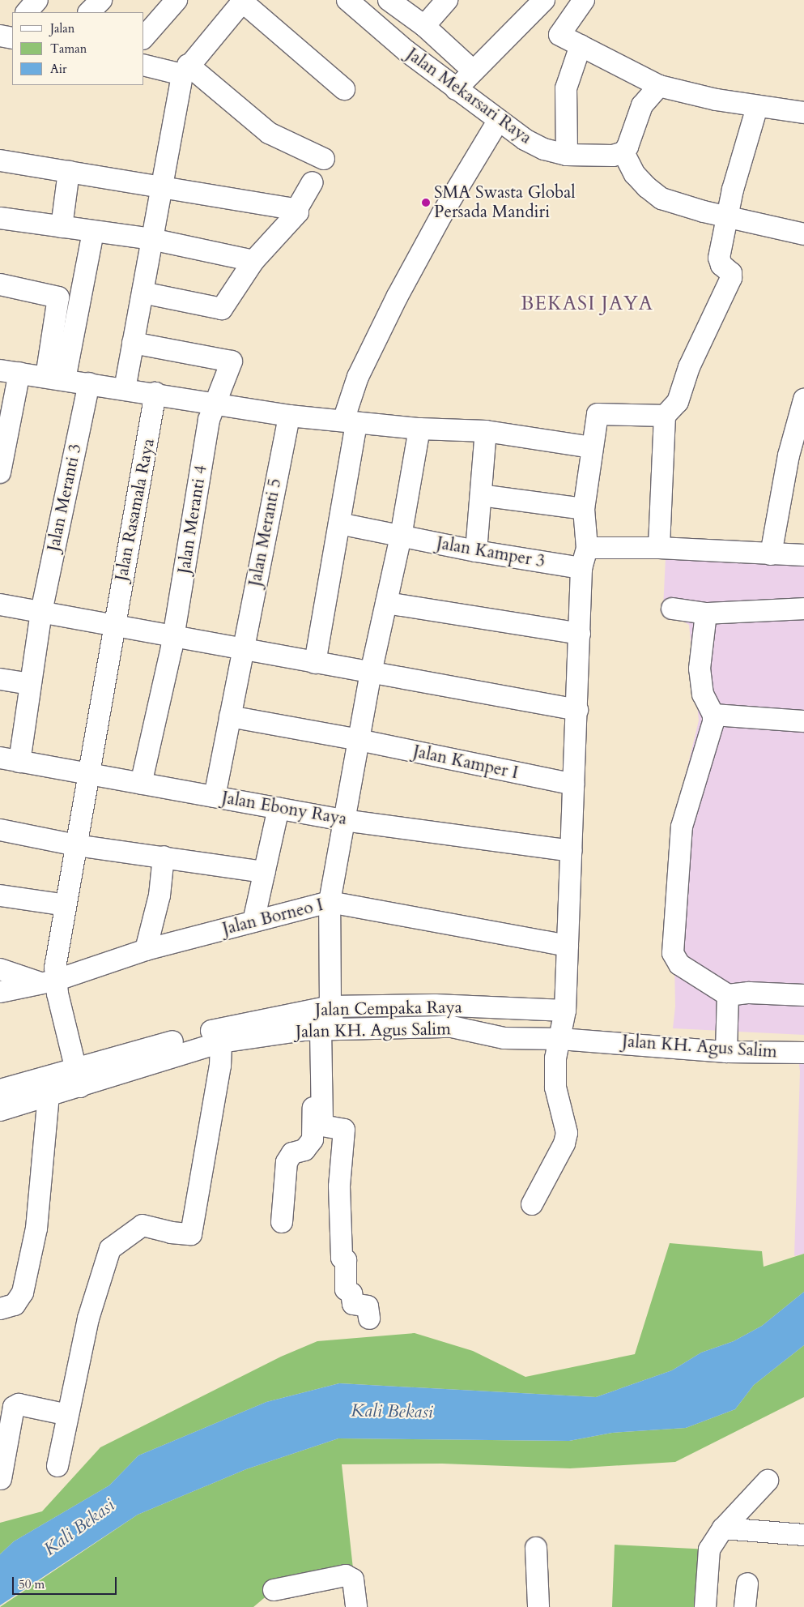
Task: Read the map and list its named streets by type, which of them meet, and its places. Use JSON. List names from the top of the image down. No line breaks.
{"streets":{"street":["Jalan Mekarsari Raya","Jalan Meranti 3","Jalan Rasamala Raya","Jalan Meranti 4","Jalan Meranti 5","Jalan Kamper 3","Jalan Kamper I","Jalan Ebony Raya","Jalan Borneo I","Jalan Cempaka Raya","Jalan KH. Agus Salim"]},"crossings":[["Jalan Meranti 3","Jalan Ebony Raya"],["Jalan Rasamala Raya","Jalan Ebony Raya"],["Jalan Rasamala Raya","Jalan Borneo I"],["Jalan Rasamala Raya","Jalan Cempaka Raya"],["Jalan Rasamala Raya","Jalan KH. Agus Salim"],["Jalan Meranti 4","Jalan Ebony Raya"],["Jalan Meranti 5","Jalan Kamper I"],["Jalan Meranti 5","Jalan Ebony Raya"],["Jalan Cempaka Raya","Jalan KH. Agus Salim"]],"districts":["BEKASI JAYA"],"water":["Kali Bekasi"],"places":["SMA Swasta Global Persada Mandiri"],"legend":["Jalan","Taman","Air"],"scale_bar":"50 m"}
